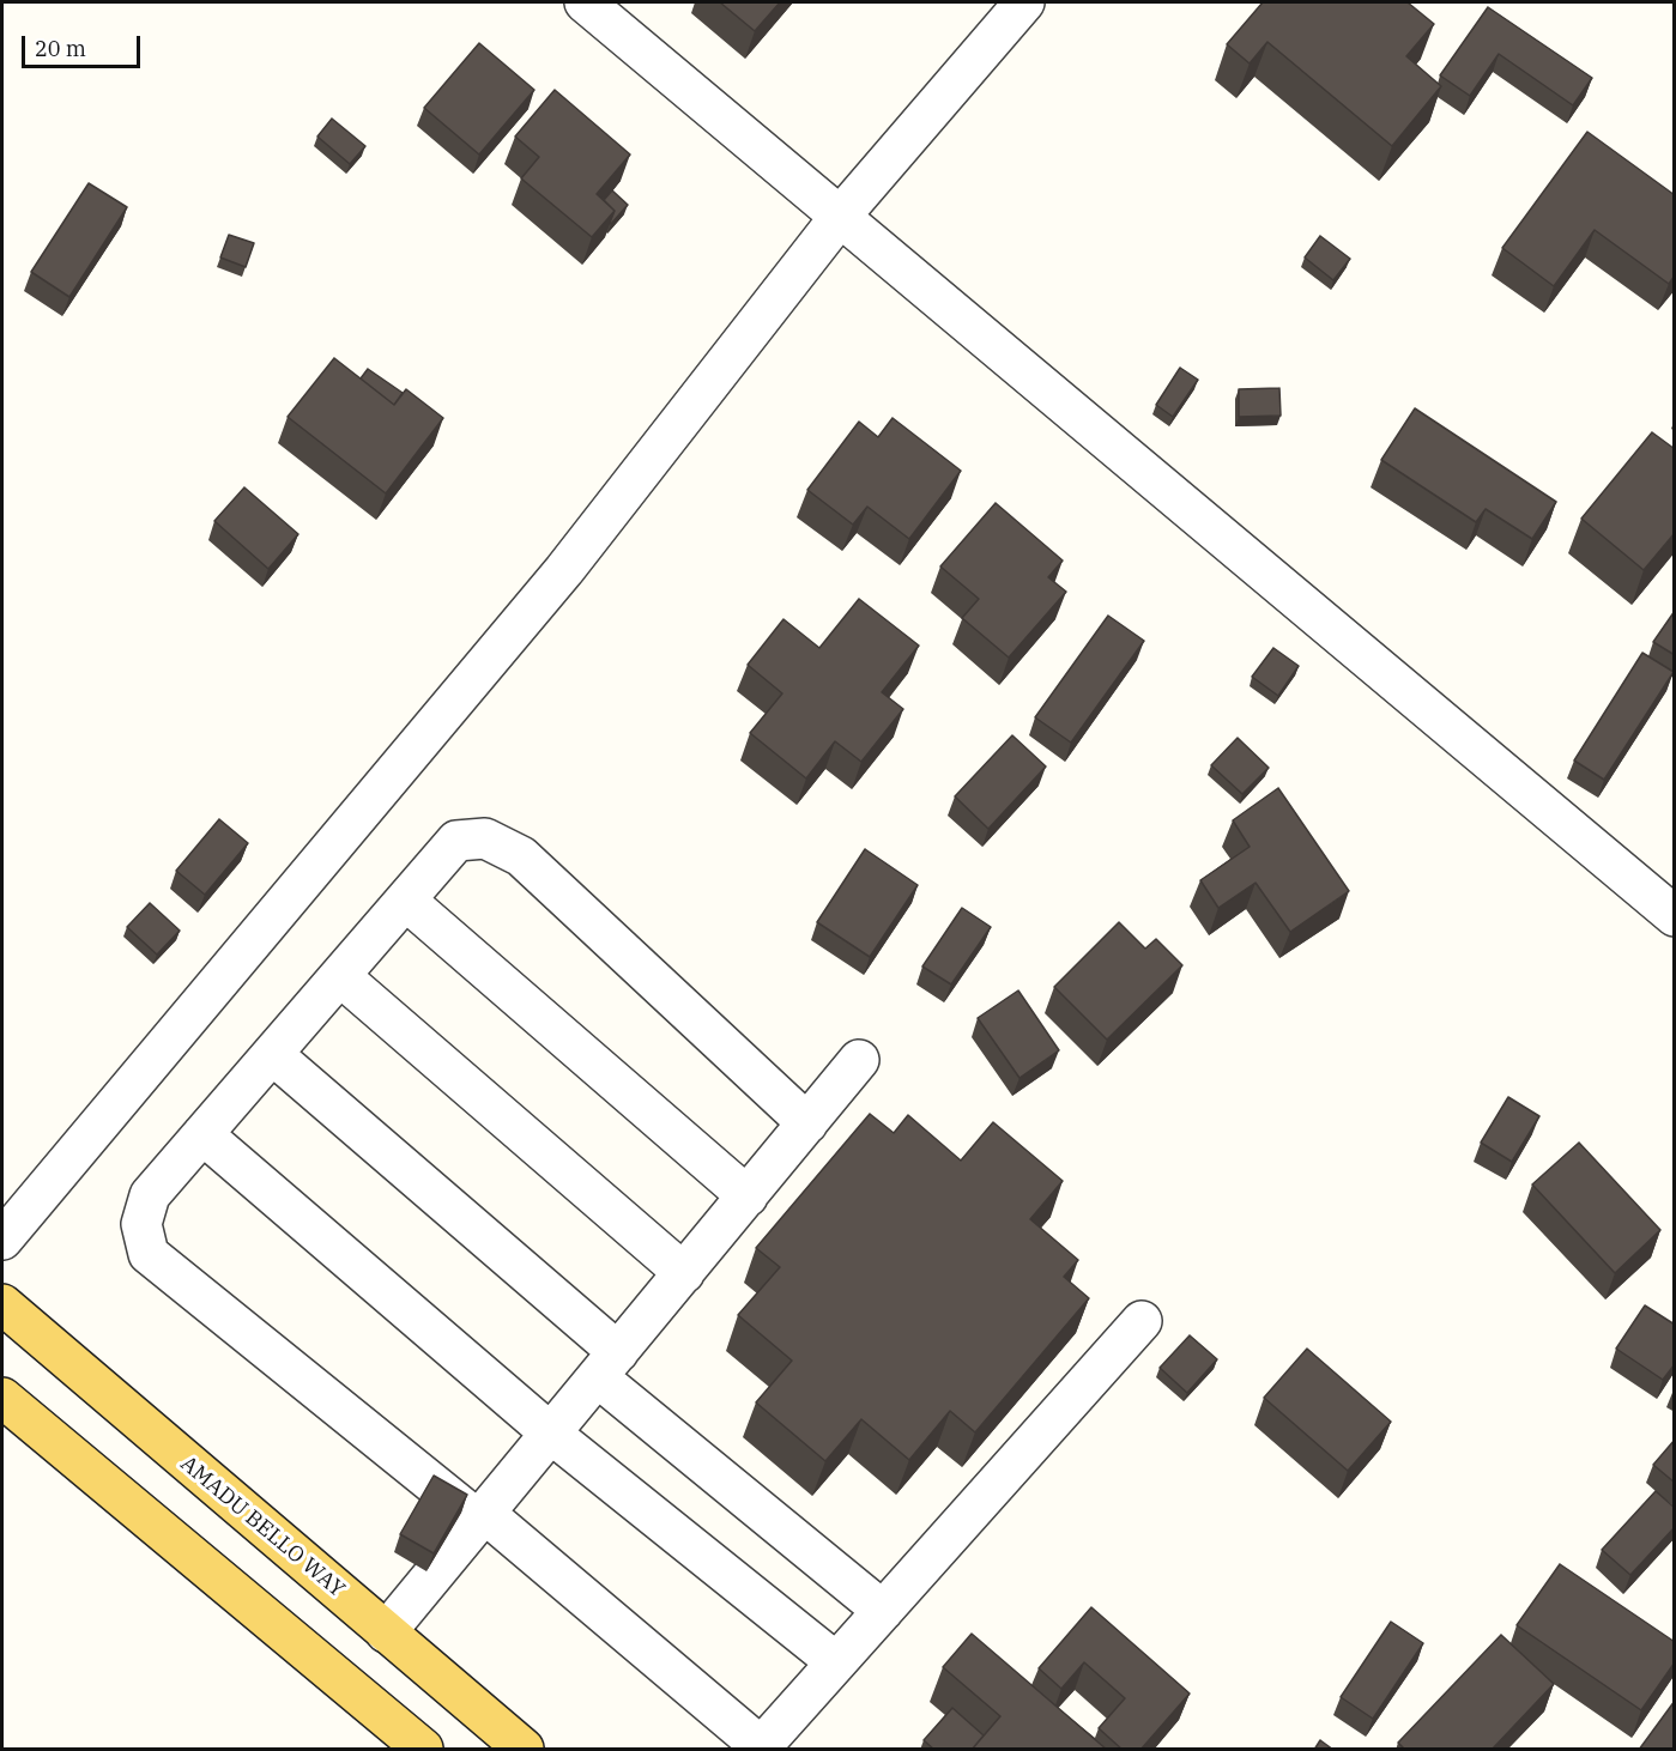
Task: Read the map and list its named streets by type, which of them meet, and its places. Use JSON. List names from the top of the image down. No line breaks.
{"streets":{"main road":["AMADU BELLO WAY"]},"scale_bar":"20 m"}
